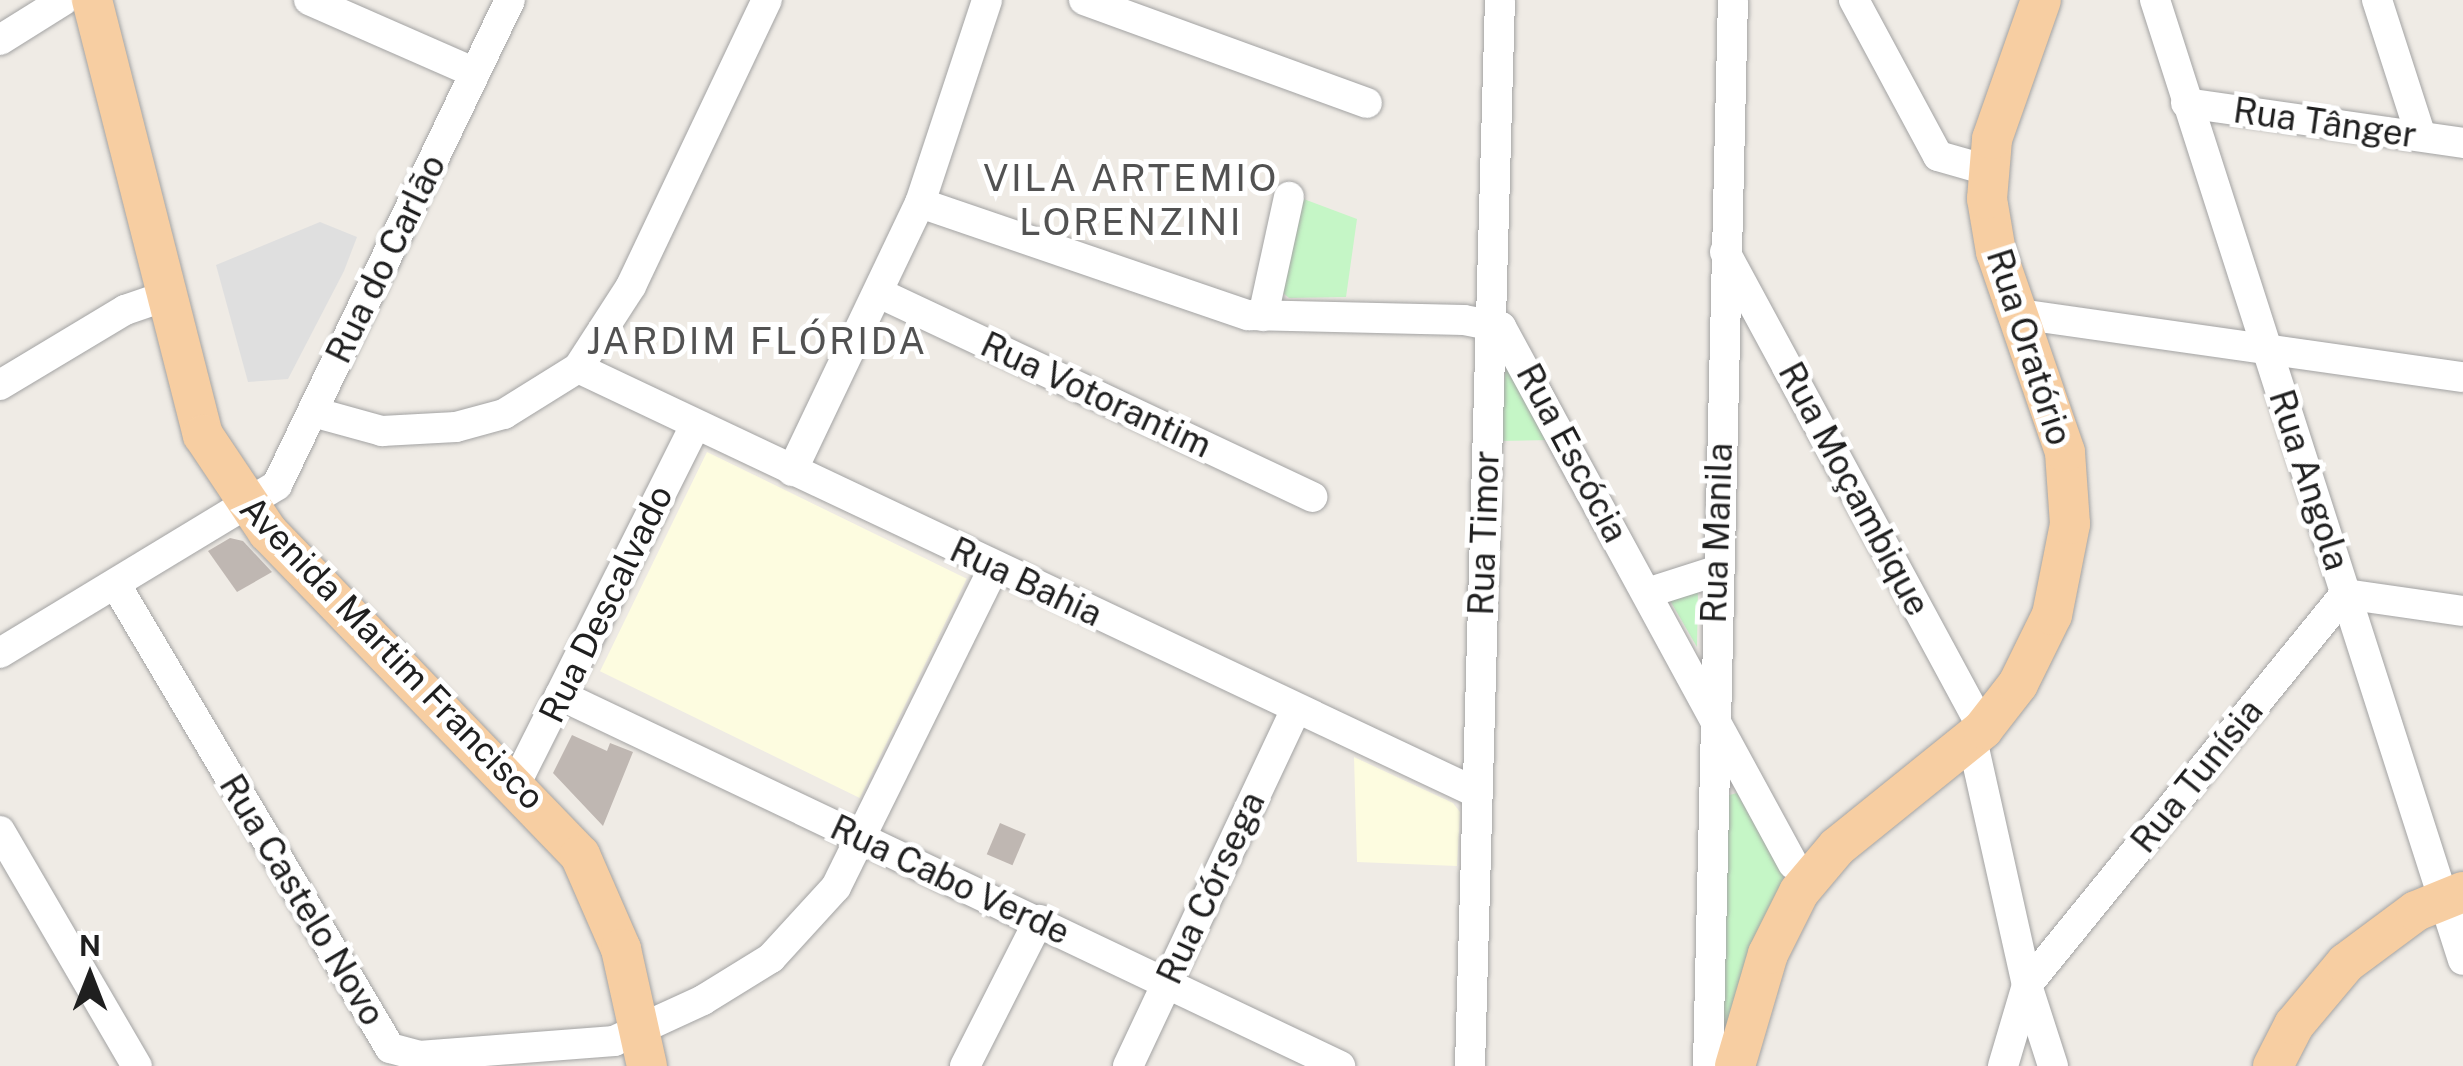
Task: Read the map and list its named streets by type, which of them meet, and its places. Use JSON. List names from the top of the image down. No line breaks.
{"streets":{"main road":["Rua Oratório","Avenida Martim Francisco"],"street":["Rua Tânger","Rua do Carlão","Rua Votorantim","Rua Escócia","Rua Angola","Rua Moçambique","Rua Timor","Rua Manila","Rua Bahia","Rua Descalvado","Rua Tunísia","Rua Cabo Verde","Rua Córsega","Rua Castelo Novo"]},"crossings":[["Rua Tânger","Rua Angola"],["Rua do Carlão","Avenida Martim Francisco"],["Rua do Carlão","Rua Castelo Novo"],["Rua Oratório","Rua Moçambique"],["Rua Escócia","Rua Timor"],["Rua Escócia","Rua Manila"],["Rua Angola","Rua Tunísia"],["Rua Moçambique","Rua Manila"],["Rua Moçambique","Rua Tunísia"],["Rua Timor","Rua Bahia"],["Rua Bahia","Rua Descalvado"],["Rua Bahia","Rua Córsega"],["Rua Bahia","Rua Castelo Novo"],["Rua Descalvado","Avenida Martim Francisco"],["Rua Descalvado","Rua Cabo Verde"],["Avenida Martim Francisco","Rua Castelo Novo"],["Rua Cabo Verde","Rua Córsega"],["Rua Cabo Verde","Rua Castelo Novo"]],"districts":["VILA ARTEMIO LORENZINI","JARDIM FLÓRIDA"],"north":"top"}
